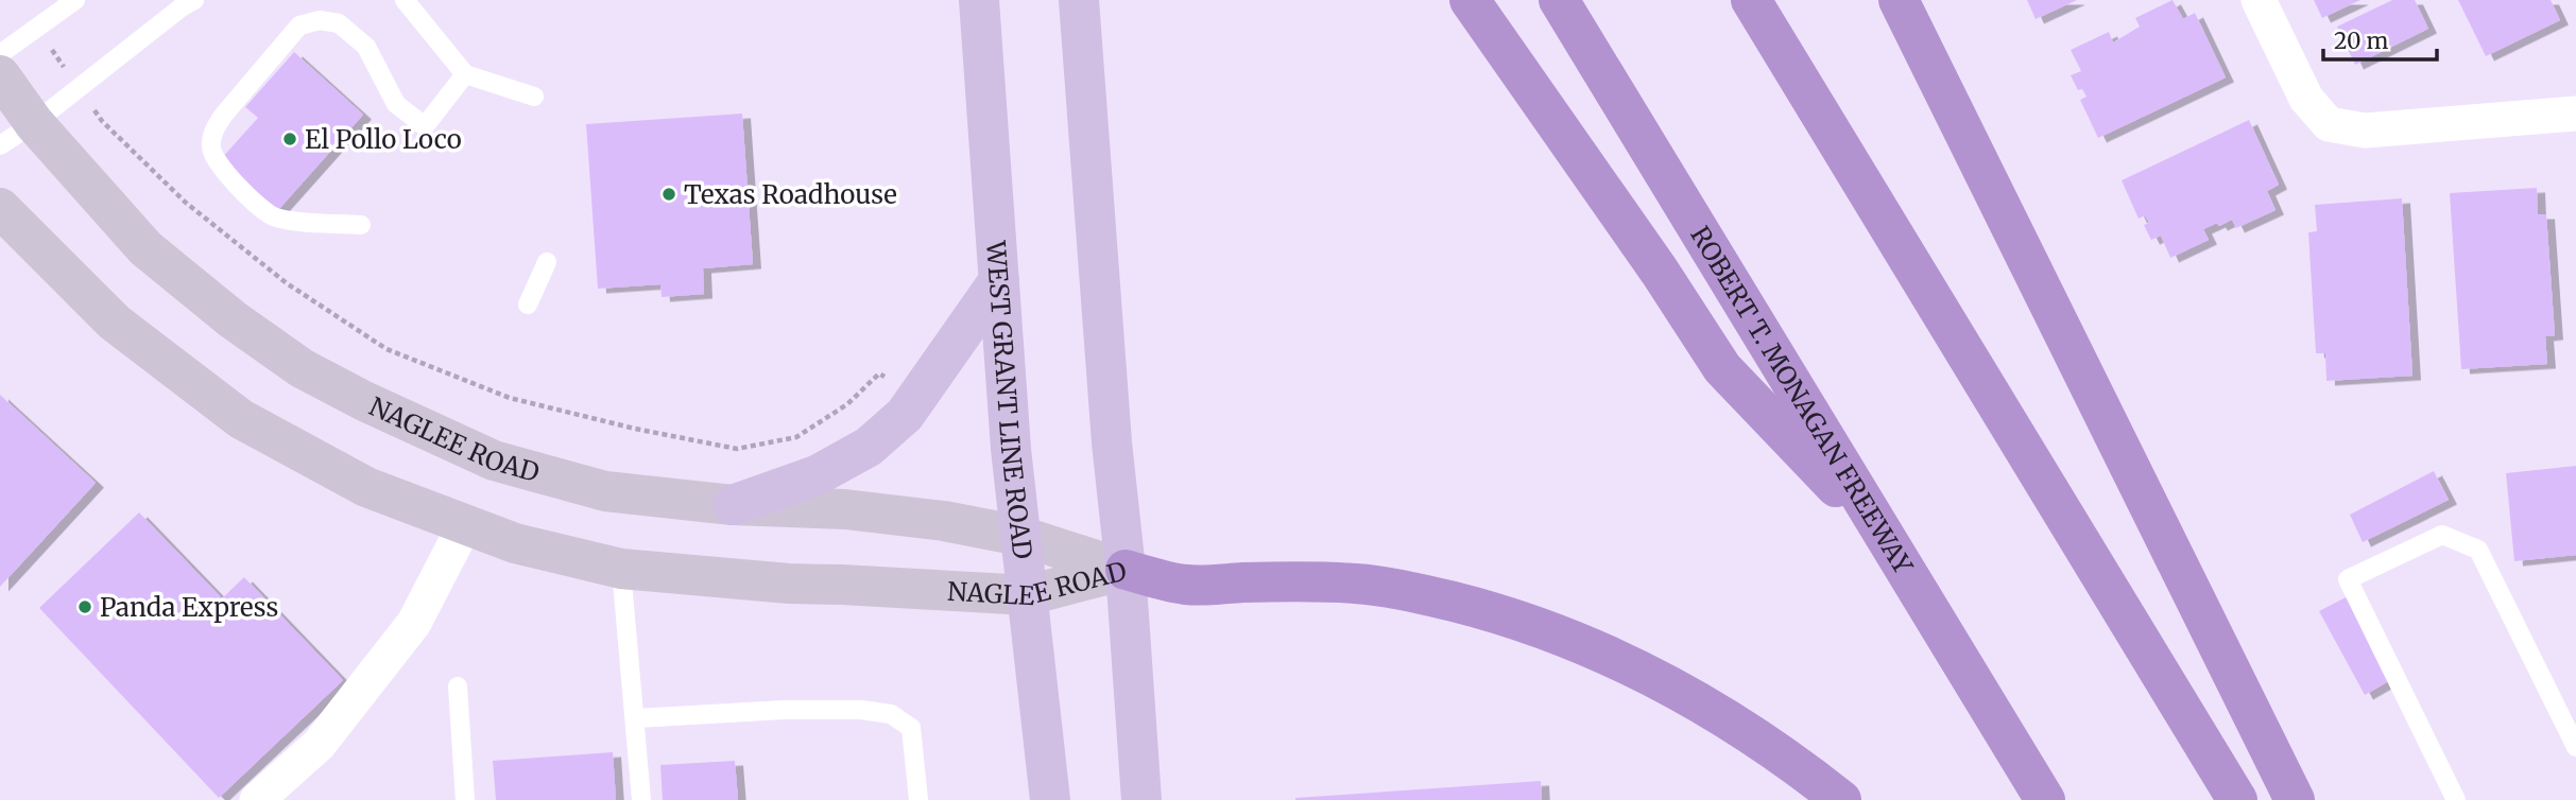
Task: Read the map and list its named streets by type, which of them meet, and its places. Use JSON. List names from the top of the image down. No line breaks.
{"streets":{"highway":["ROBERT T. MONAGAN FREEWAY"],"main road":["WEST GRANT LINE ROAD","NAGLEE ROAD"]},"crossings":[["WEST GRANT LINE ROAD","NAGLEE ROAD"]],"places":["El Pollo Loco","Texas Roadhouse","Panda Express"],"scale_bar":"20 m"}
